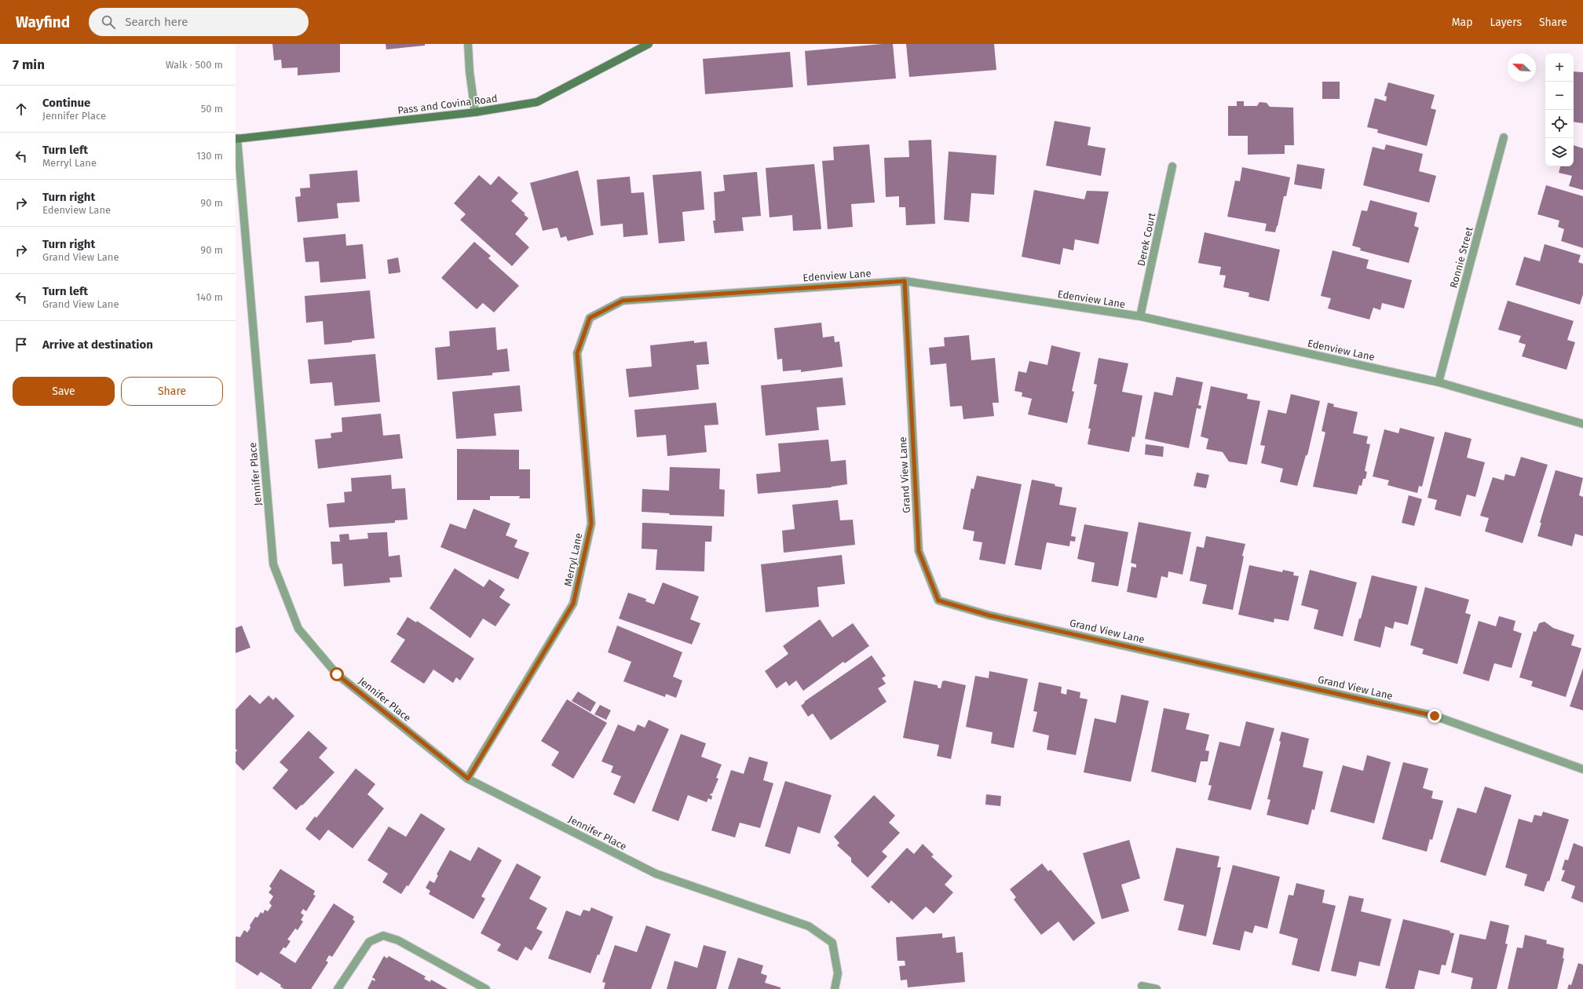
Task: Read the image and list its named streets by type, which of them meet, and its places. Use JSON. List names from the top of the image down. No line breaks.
{"streets":{"street":["Pass and Covina Road","Derek Court","Ronnie Street","Edenview Lane","Jennifer Place","Grand View Lane","Merryl Lane"]},"crossings":[["Pass and Covina Road","Jennifer Place"],["Derek Court","Edenview Lane"],["Ronnie Street","Edenview Lane"],["Edenview Lane","Grand View Lane"],["Edenview Lane","Merryl Lane"],["Jennifer Place","Merryl Lane"]],"north":"top left","page":{"header":"Wayfind","search":"Search here","nav":["Map","Layers","Share"],"heading":["7 min","Walk · 500 m"],"map_buttons":["+","−"],"list":[["Continue","Jennifer Place","50 m"],["Turn left","Merryl Lane","130 m"],["Turn right","Edenview Lane","90 m"],["Turn right","Grand View Lane","90 m"],["Turn left","Grand View Lane","140 m"],"Arrive at destination"],"buttons":["Save","Share"]}}
